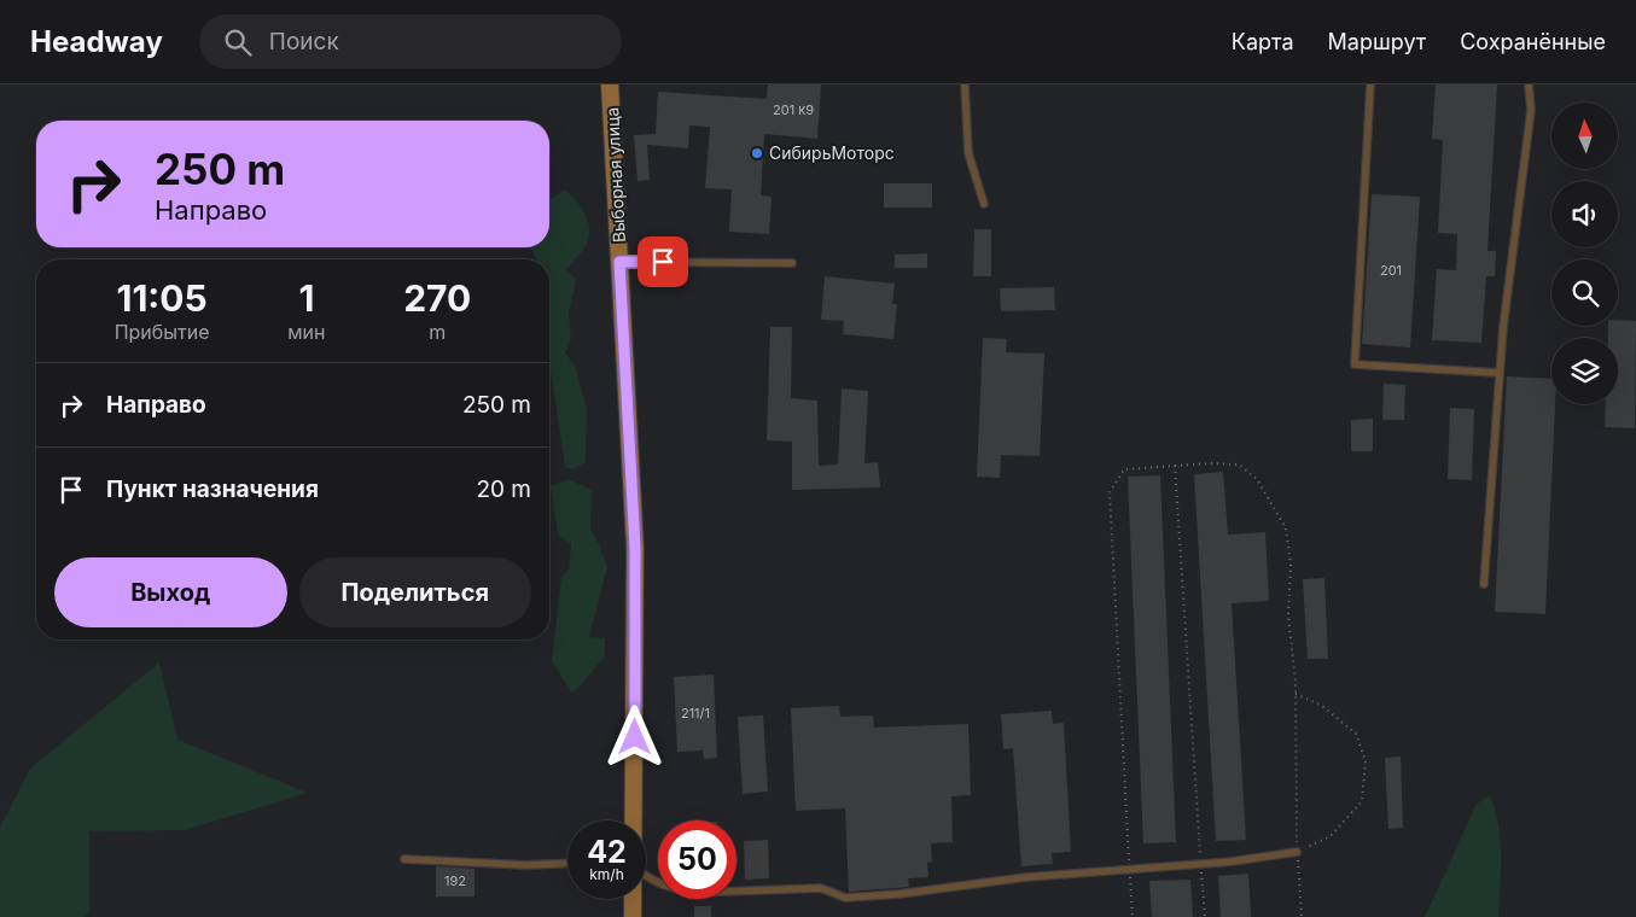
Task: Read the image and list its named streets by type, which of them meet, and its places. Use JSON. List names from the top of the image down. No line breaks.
{"streets":{"main road":["Выборная улица"]},"places":["СибирьМоторс"],"house_numbers":["201 к9","201","211/1","192"],"north":"top","page":{"header":"Headway","search":"Поиск","nav":["Карта","Маршрут","Сохранённые"],"turn":["250 m","Направо"],"eta":["11:05","Прибытие","1","мин","270","m"],"list":[{"name":"Направо","value":"250 m"},{"name":"Пункт назначения","value":"20 m"}],"buttons":["Выход","Поделиться"],"speed":"42 km/h","limit":"50"}}
